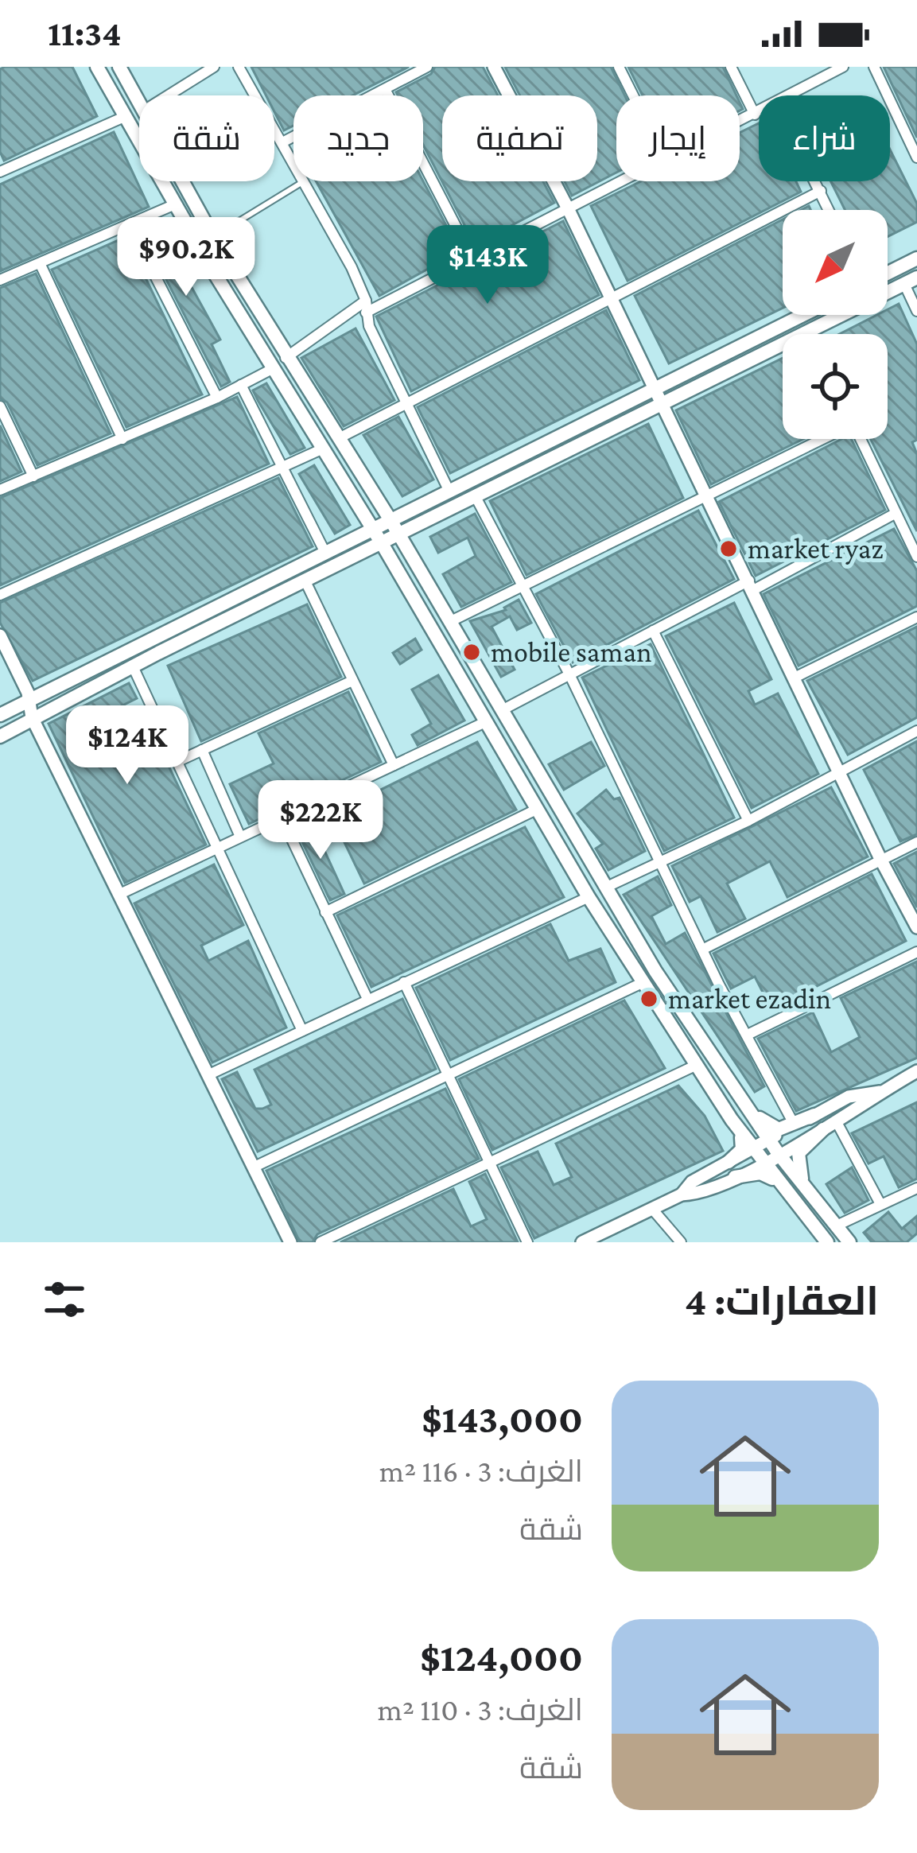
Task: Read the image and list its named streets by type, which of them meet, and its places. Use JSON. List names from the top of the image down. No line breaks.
{"places":["market ryaz","mobile saman","market ezadin"],"north":"bottom left","page":{"status":"11:34","chip":["شراء","إيجار","تصفية","جديد","شقة"],"price":["$90.2K","$143K","$124K","$222K"],"heading":"العقارات: 4","list":[{"name":"$143,000","note":"الغرف: 3 · 116 m² · شقة"},{"name":"$124,000","note":"الغرف: 3 · 110 m² · شقة"}]}}
